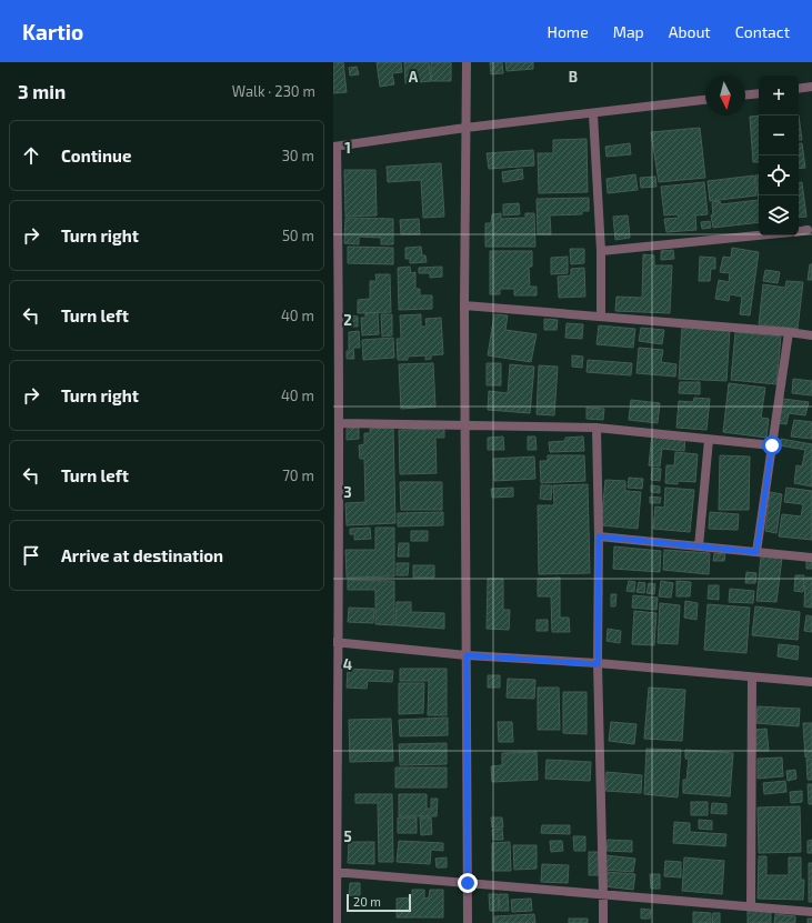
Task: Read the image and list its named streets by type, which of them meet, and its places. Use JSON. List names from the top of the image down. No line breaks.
{"scale_bar":"20 m","north":"bottom","page":{"header":"Kartio","nav":["Home","Map","About","Contact"],"heading":["3 min","Walk · 230 m"],"map_buttons":["+","−"],"list":[["Continue","30 m"],["Turn right","50 m"],["Turn left","40 m"],["Turn right","40 m"],["Turn left","70 m"],"Arrive at destination"],"scale":"20 m"},"grid":{"columns":["A","B"],"rows":["1","2","3","4","5"]}}
